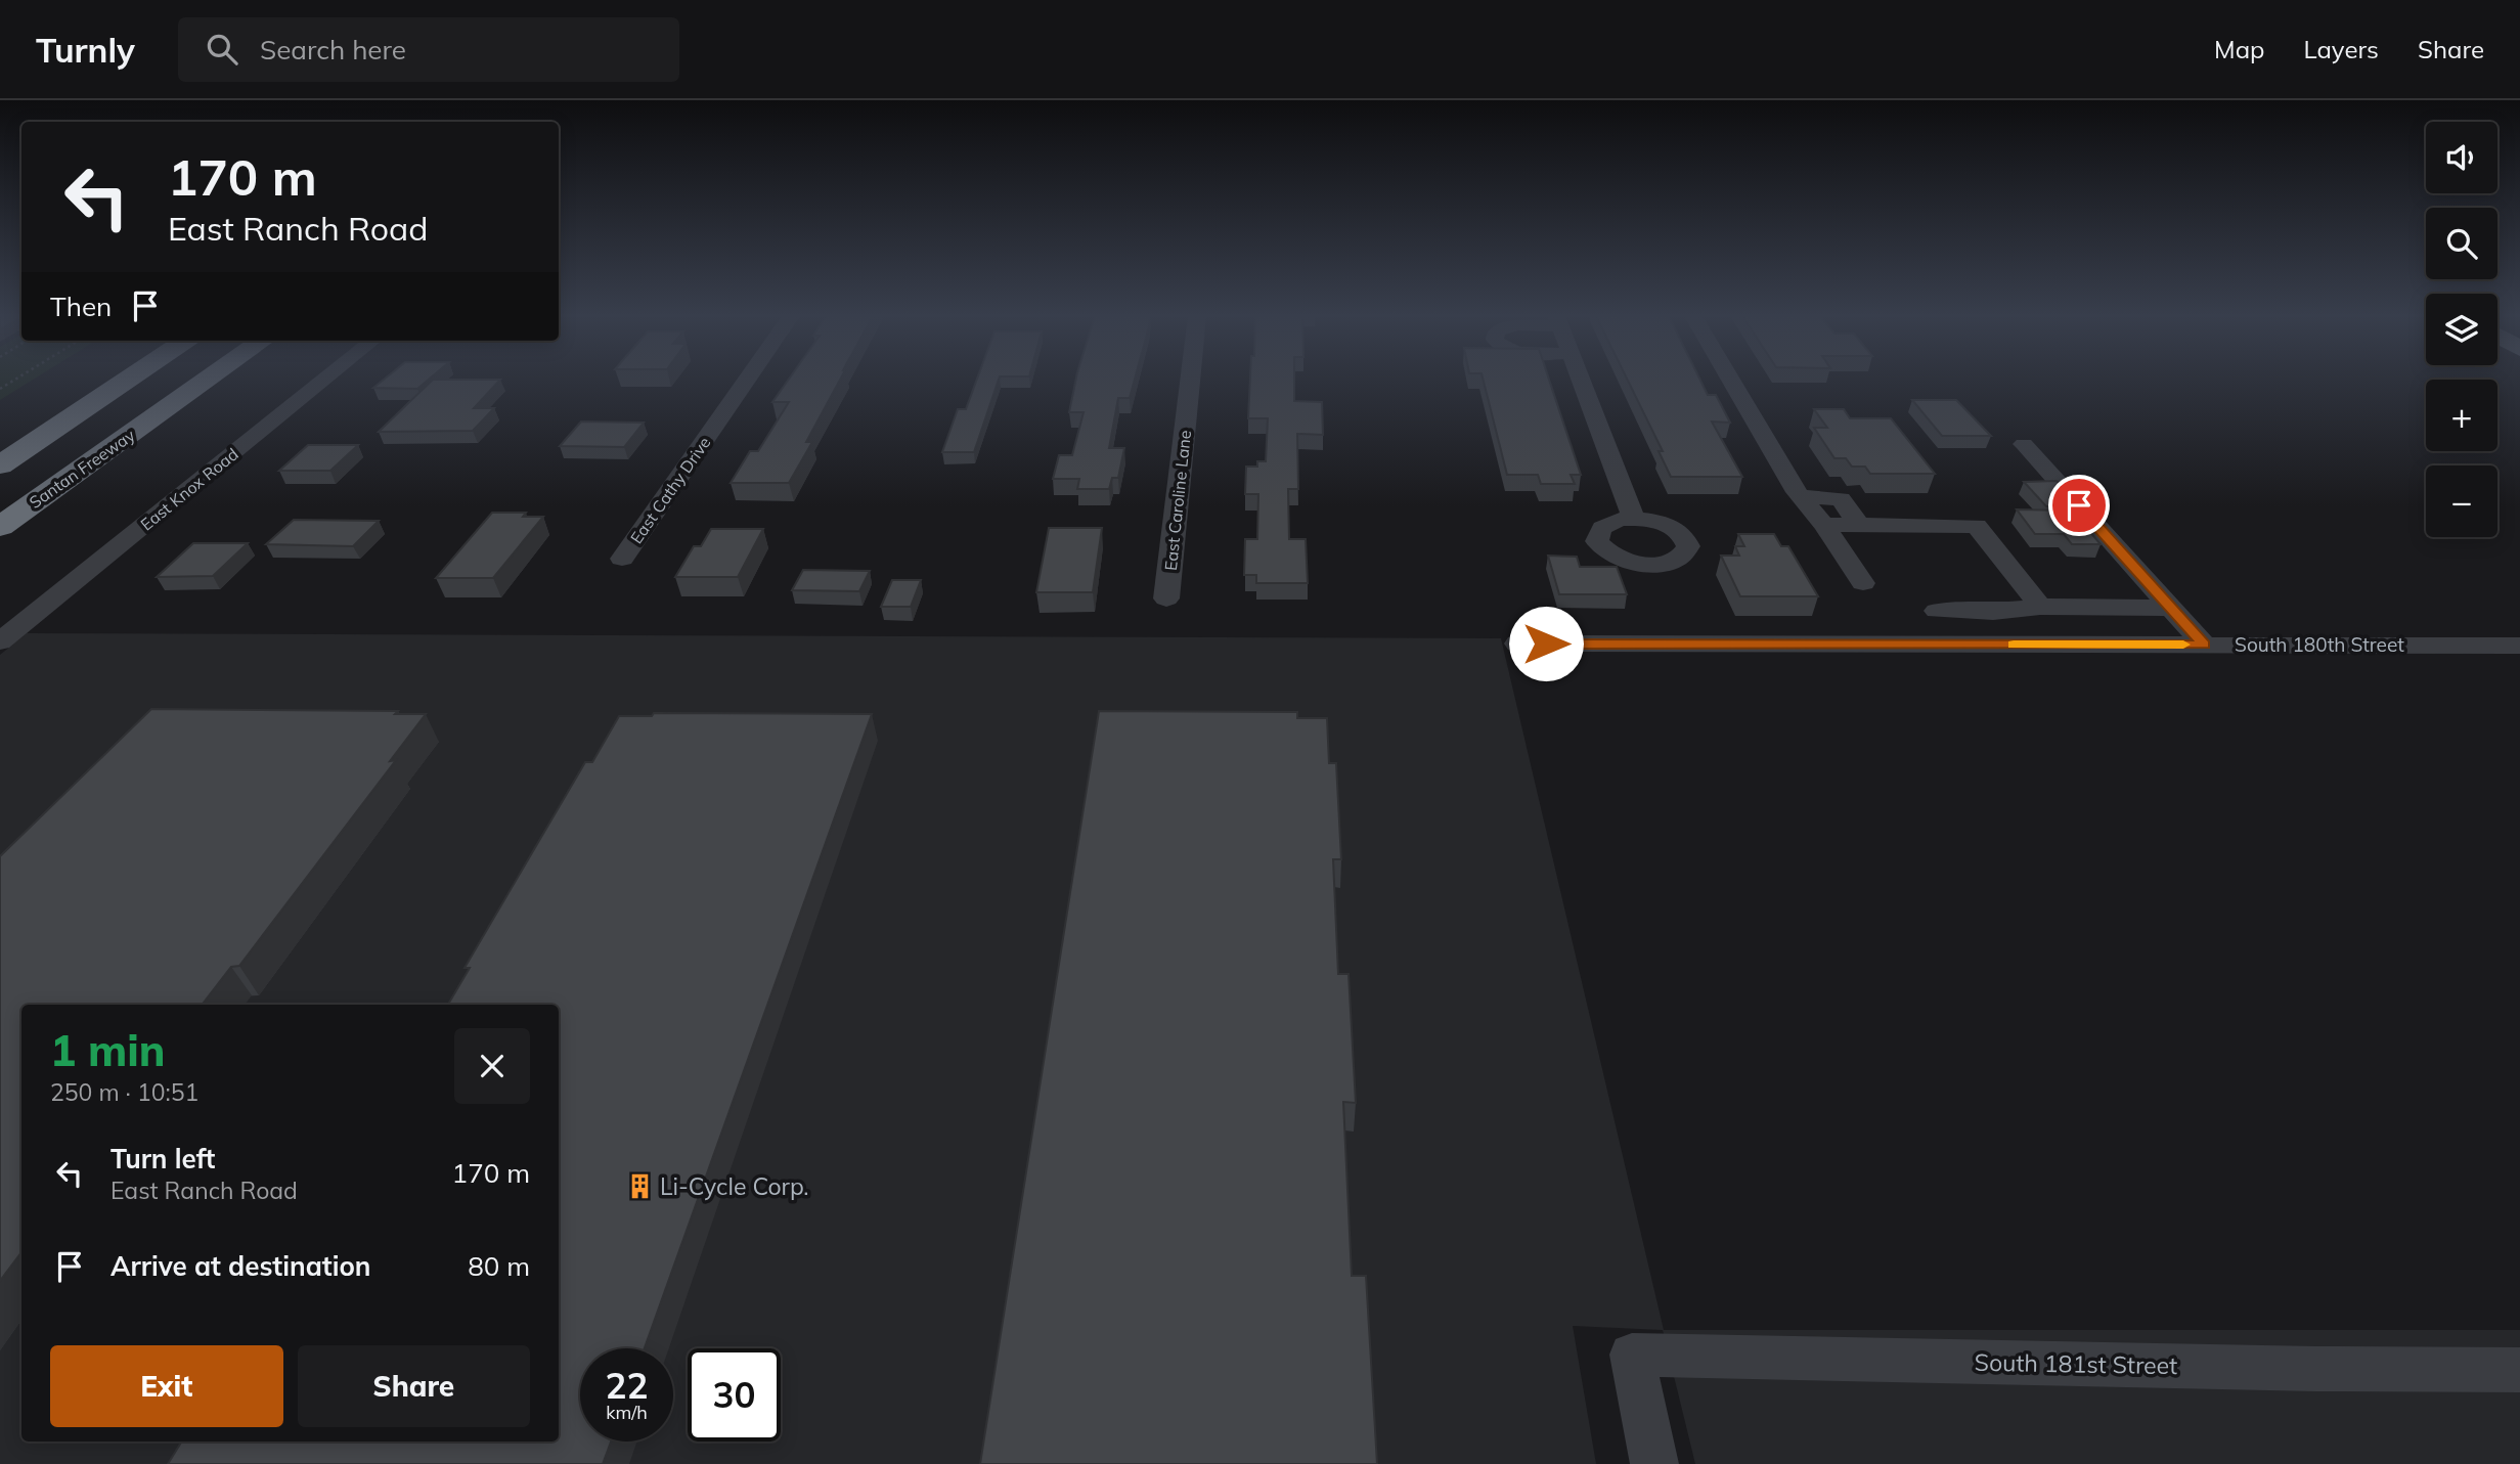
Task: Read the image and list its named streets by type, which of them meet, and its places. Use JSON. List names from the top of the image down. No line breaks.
{"streets":{"highway":["Santan Freeway"],"street":["East Knox Road","East Cathy Drive","East Caroline Lane","South 180th Street","South 181st Street"]},"places":{"building":["Li-Cycle Corp."]},"page":{"header":"Turnly","search":"Search here","nav":["Map","Layers","Share"],"map_buttons":["+","−"],"turn":["170 m","East Ranch Road"],"then":"Then","heading":["1 min","250 m · 10:51"],"list":[{"name":"Turn left","note":"East Ranch Road","value":"170 m"},{"name":"Arrive at destination","value":"80 m"}],"buttons":["Exit","Share"],"speed":"22 km/h","limit":"30"}}
